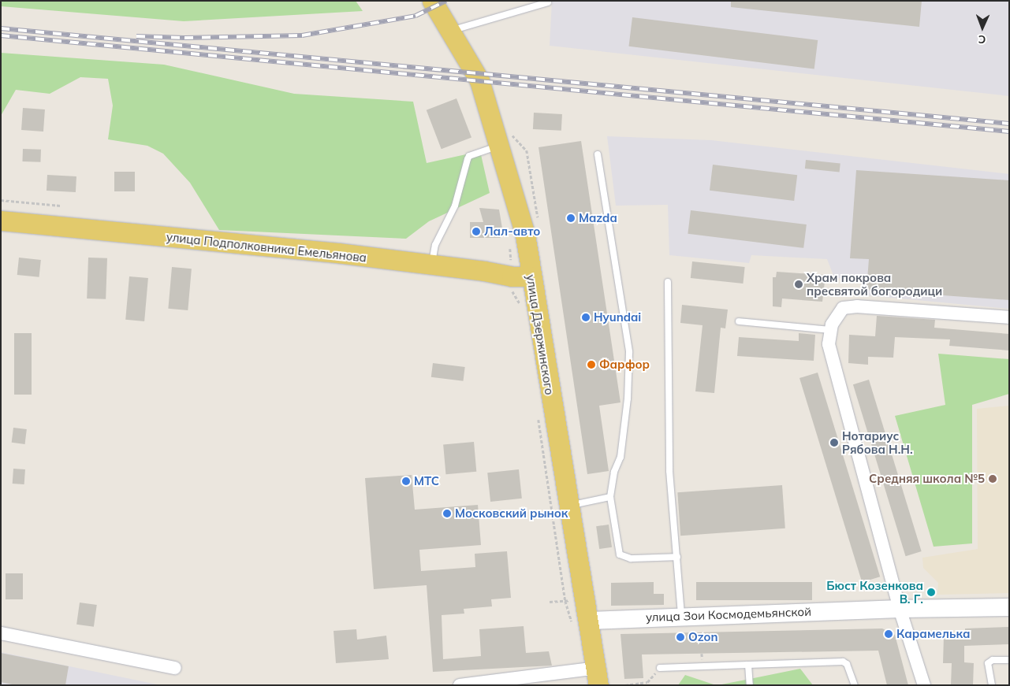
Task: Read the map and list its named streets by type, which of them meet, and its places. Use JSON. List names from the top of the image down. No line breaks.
{"streets":{"main road":["улица Подполковника Емельянова","улица Дзержинского","улица Зои Космодемьянской"]},"crossings":[["улица Подполковника Емельянова","улица Дзержинского"],["улица Дзержинского","улица Зои Космодемьянской"]],"places":["Mazda","Лал-авто","Храм покрова пресвятой богородици","Hyundai","Фарфор","Нотариус Рябова Н.Н.","Средняя школа №5","МТС","Московский рынок","Бюст Козенкова В. Г.","Карамелька","Ozon"],"north":"bottom"}
